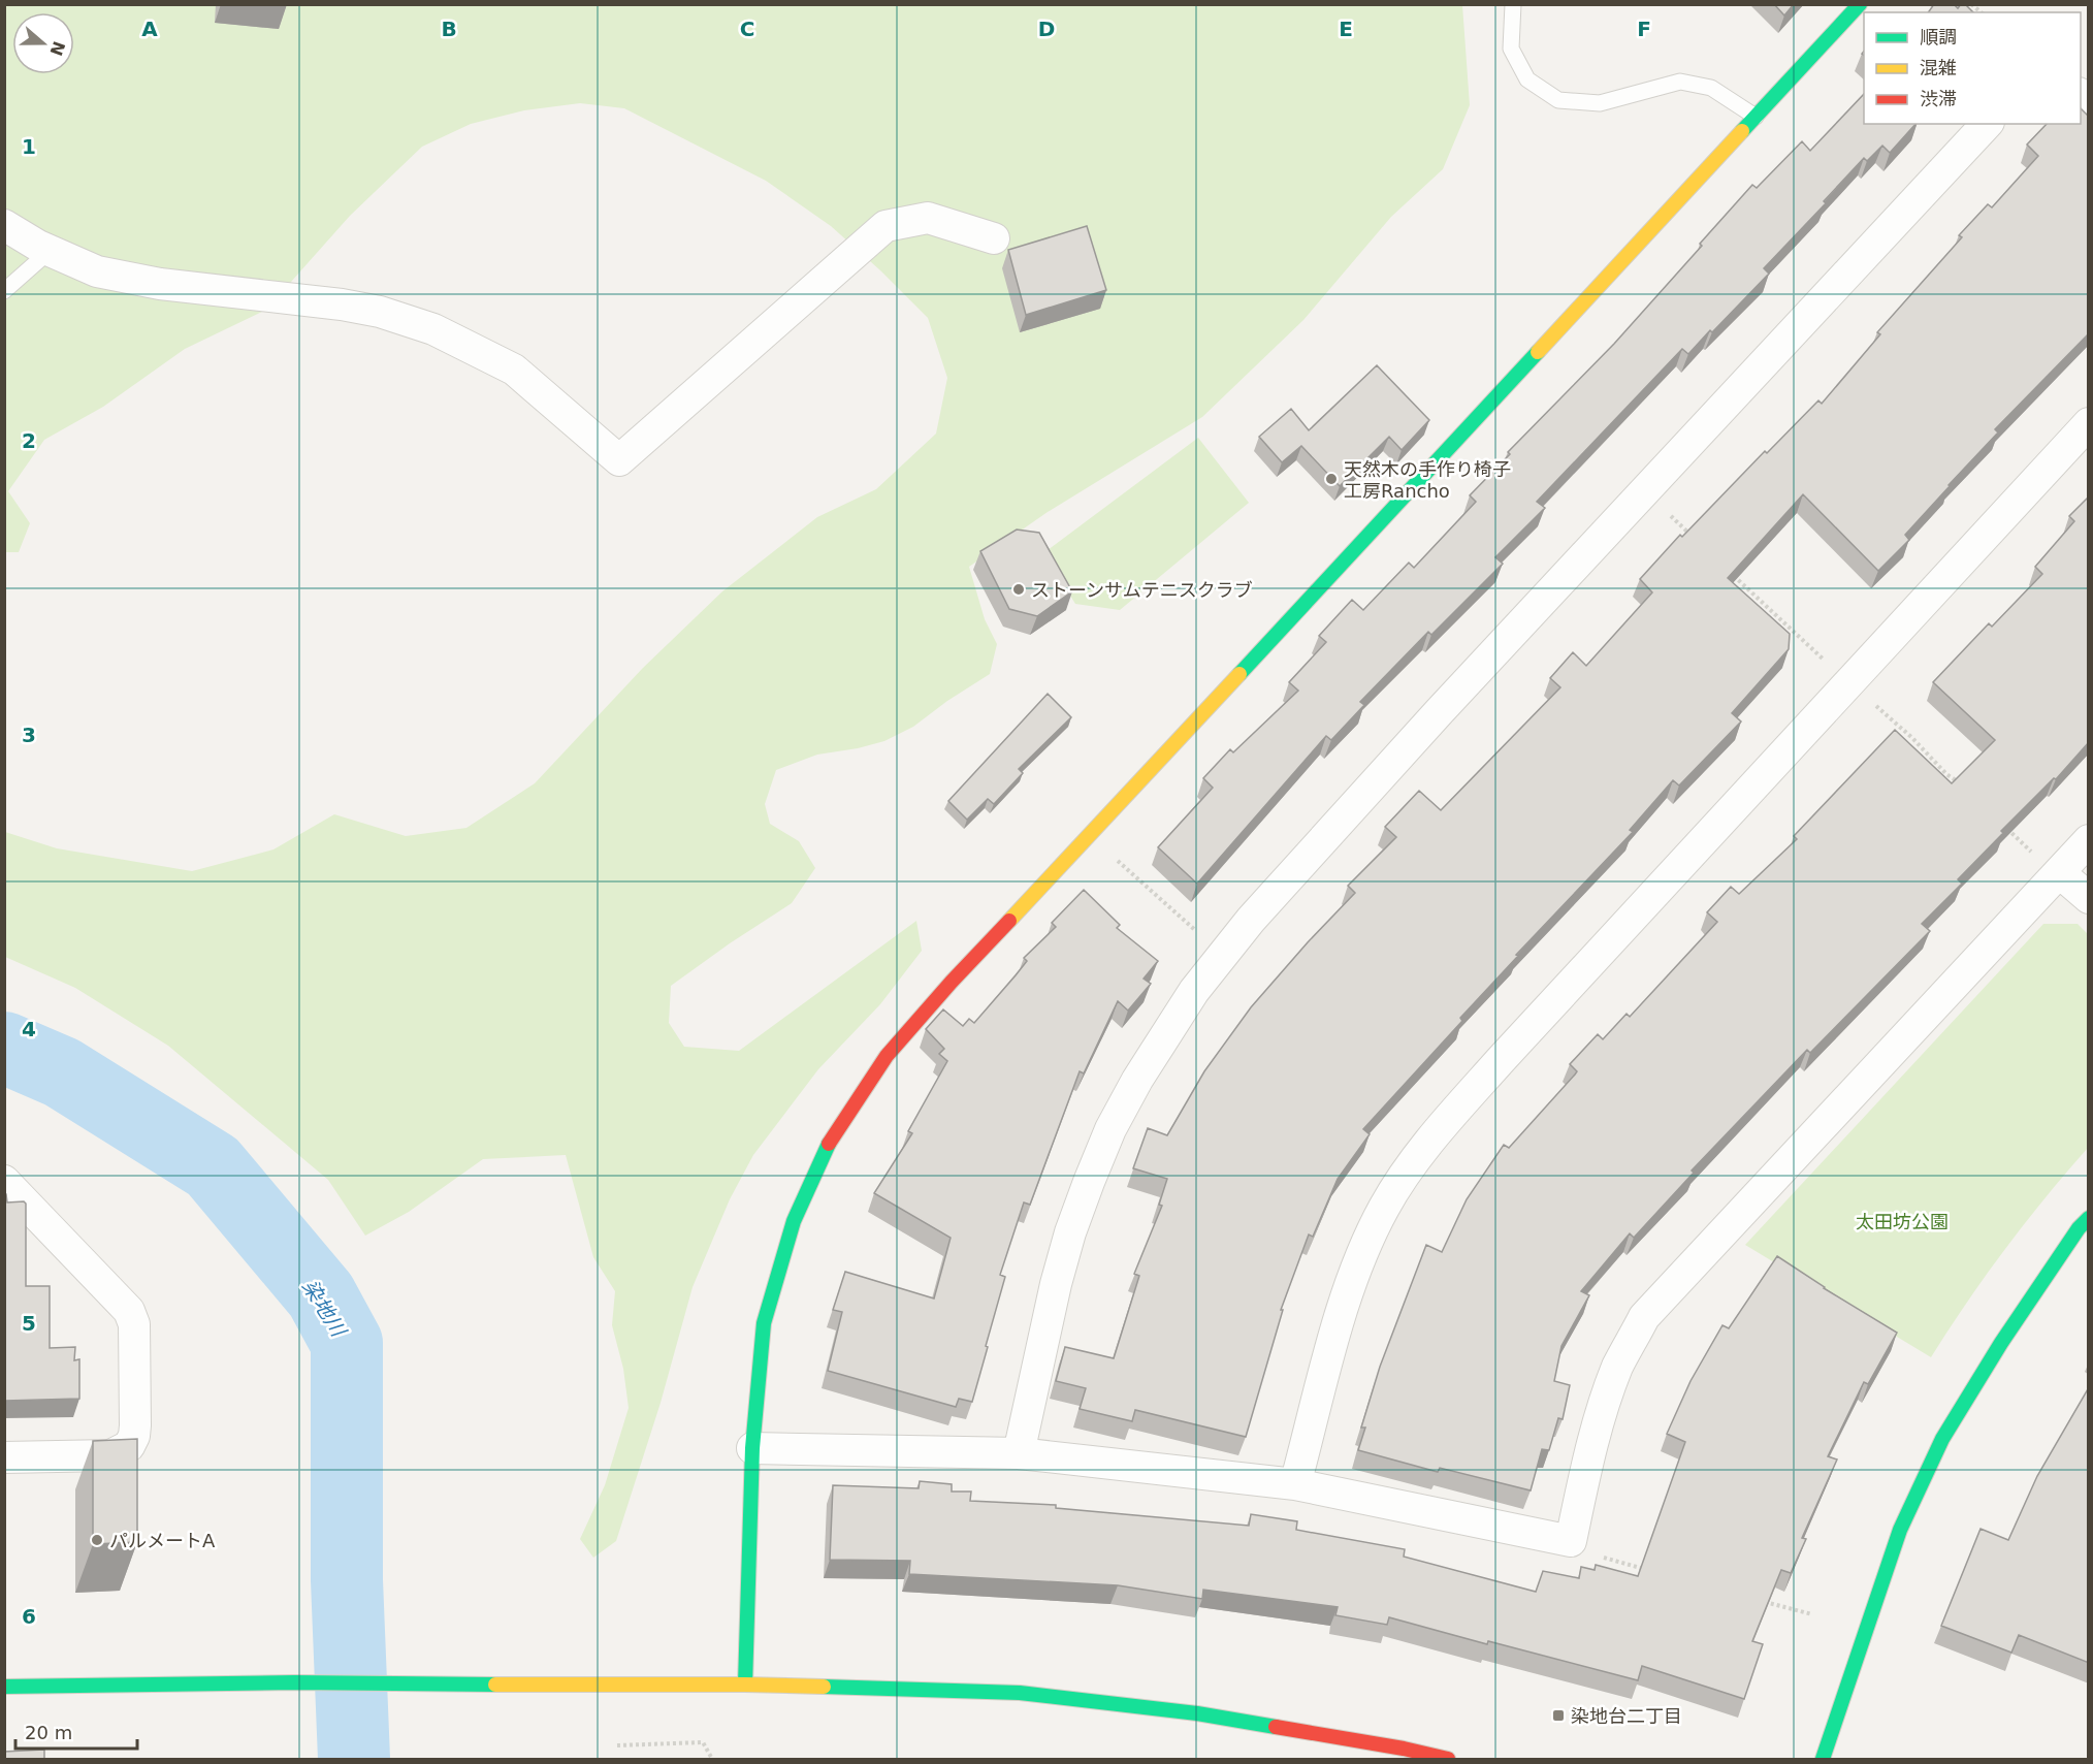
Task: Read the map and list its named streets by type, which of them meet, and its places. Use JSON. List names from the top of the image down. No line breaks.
{"water":["染地川"],"parks":["太田坊公園"],"places":{"other":["天然木の手作り椅子 工房Rancho","ストーンサムテニスクラブ","パルメートA"],"transit":["染地台二丁目"]},"legend":["順調","混雑","渋滞"],"scale_bar":"20 m","north":"right","grid":{"columns":["A","B","C","D","E","F"],"rows":["1","2","3","4","5","6"]}}
